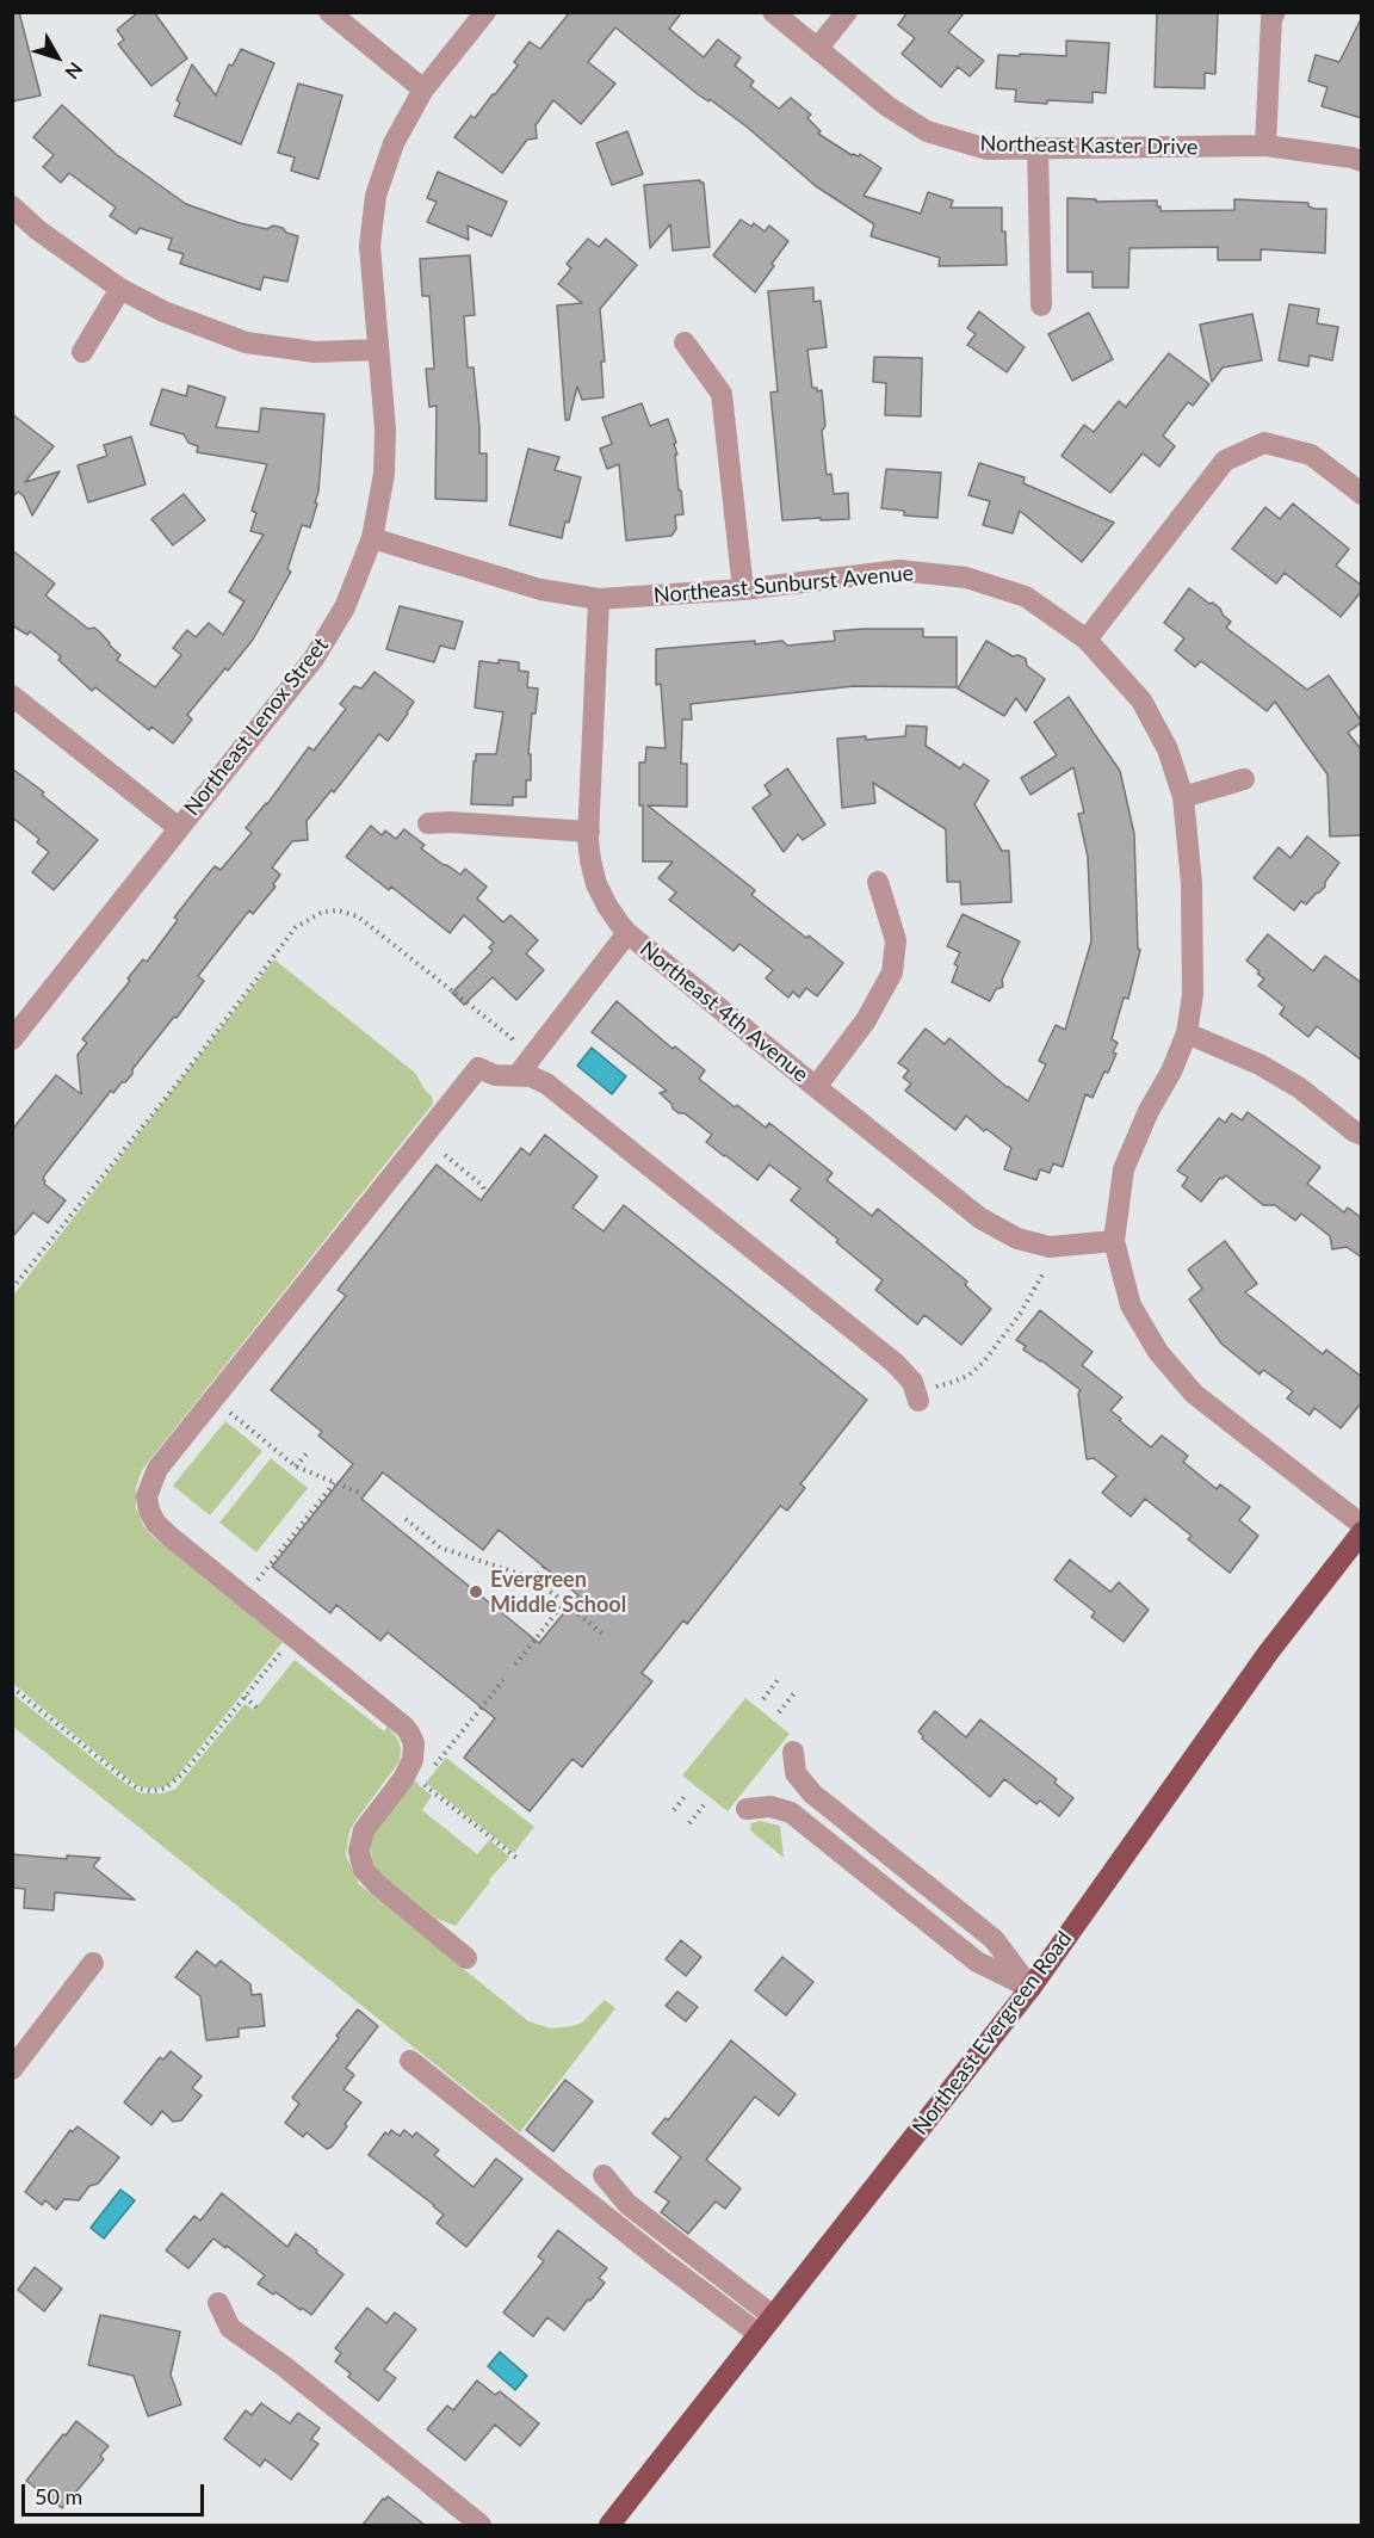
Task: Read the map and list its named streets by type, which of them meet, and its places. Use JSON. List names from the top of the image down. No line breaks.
{"streets":{"main road":["Northeast Evergreen Road"],"street":["Northeast Kaster Drive","Northeast Sunburst Avenue","Northeast Lenox Street","Northeast 4th Avenue"]},"crossings":[["Northeast Sunburst Avenue","Northeast Lenox Street"],["Northeast Sunburst Avenue","Northeast 4th Avenue"]],"places":["Evergreen Middle School"],"scale_bar":"50 m","north":"bottom right"}
